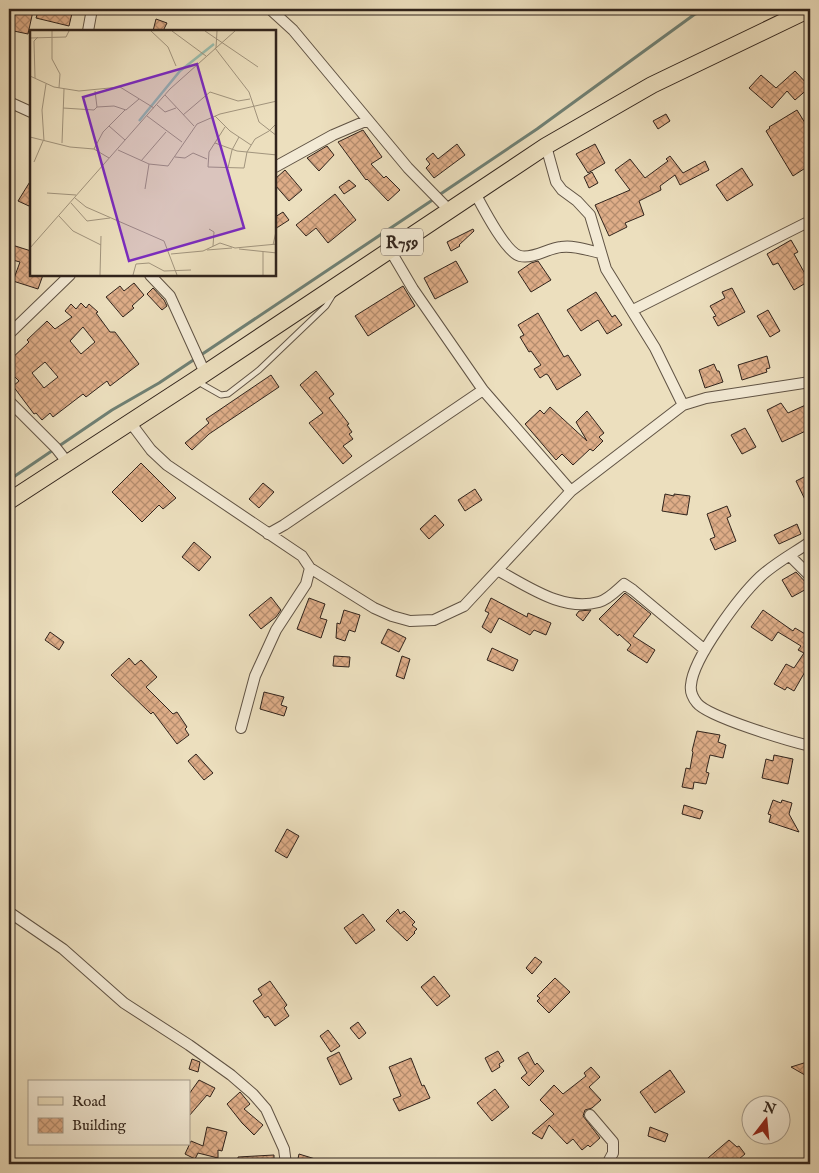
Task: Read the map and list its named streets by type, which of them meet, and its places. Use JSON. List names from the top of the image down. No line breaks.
{"streets":{"main road":["R759"]},"legend":["Road","Building"],"north":"top"}
